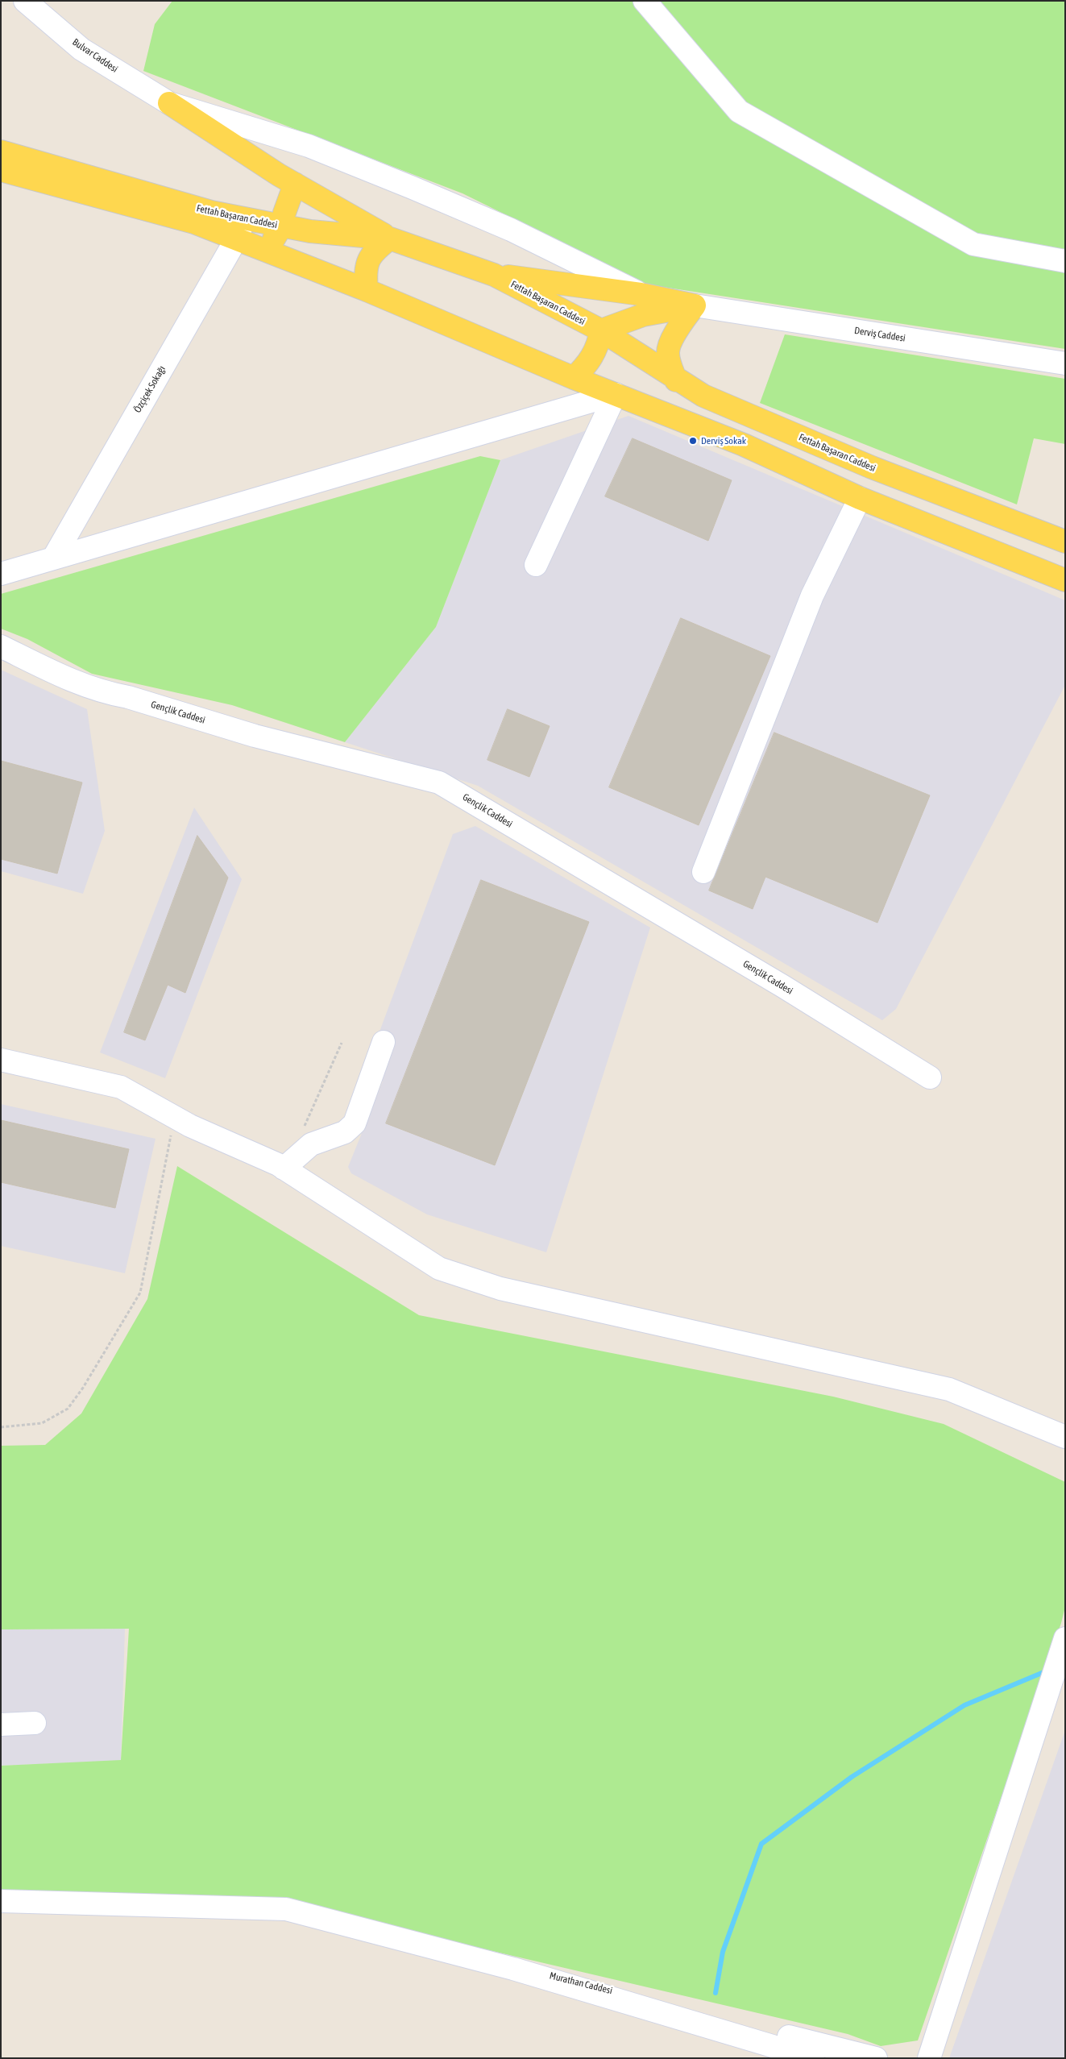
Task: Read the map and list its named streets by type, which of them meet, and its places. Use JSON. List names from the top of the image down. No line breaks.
{"streets":{"main road":["Fettah Başaran Caddesi"],"street":["Bulvar Caddesi","Derviş Caddesi","Özçiçek Sokağı","Gençlik Caddesi","Murathan Caddesi"]},"crossings":[["Fettah Başaran Caddesi","Özçiçek Sokağı"]],"places":["Derviş Sokak"]}
